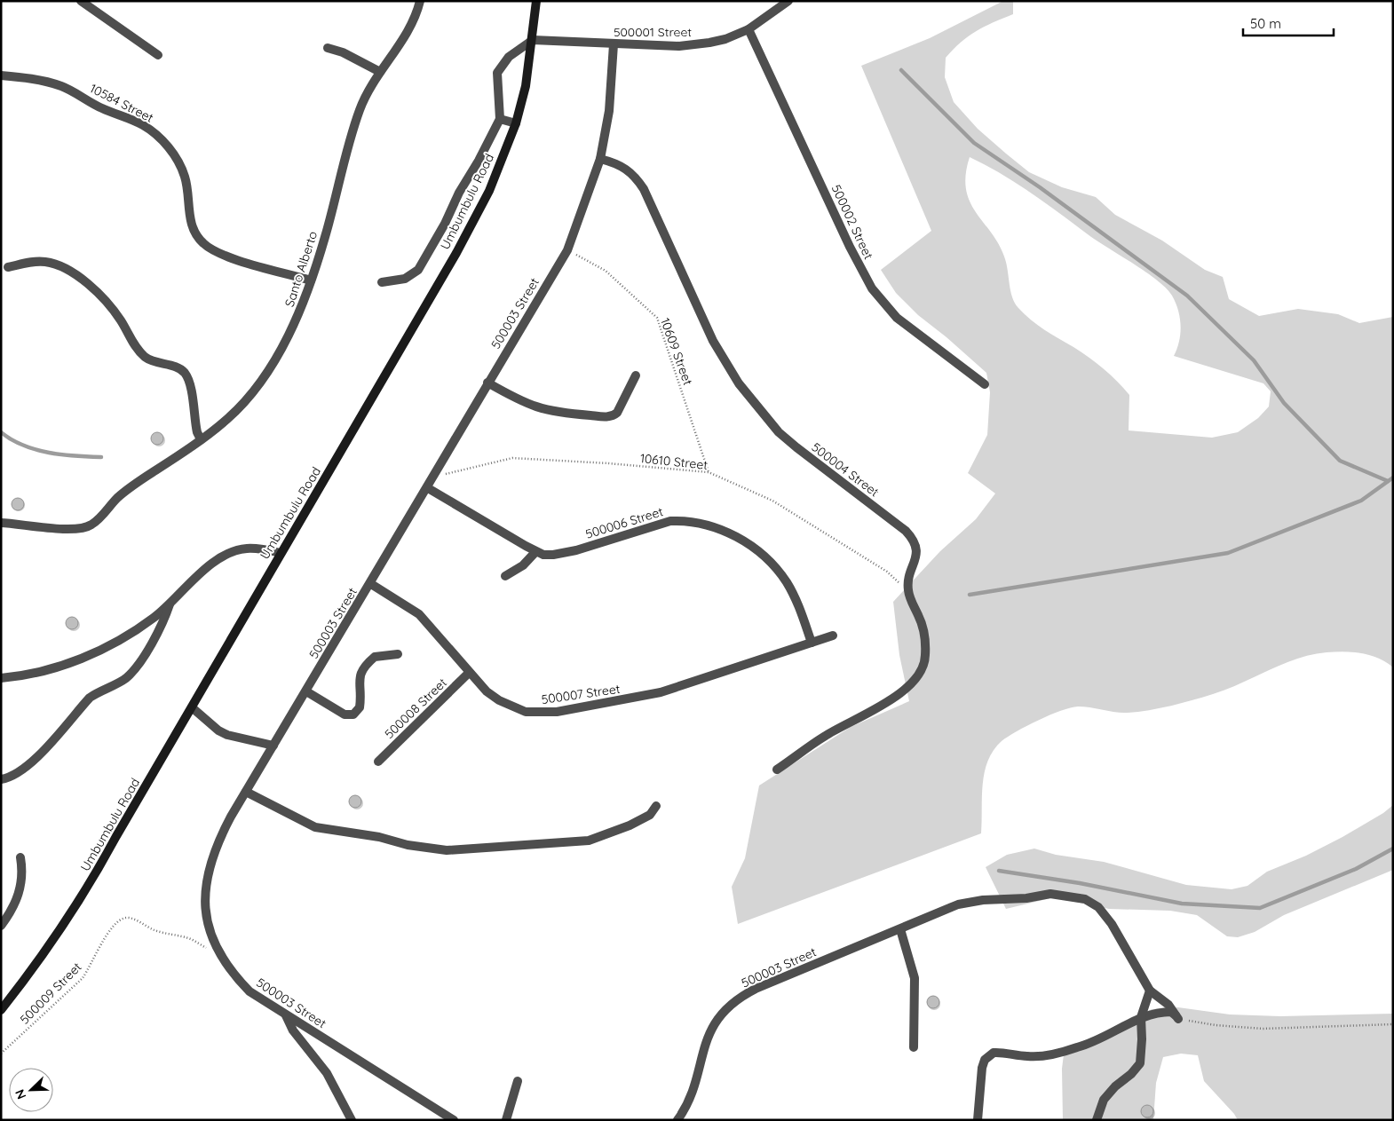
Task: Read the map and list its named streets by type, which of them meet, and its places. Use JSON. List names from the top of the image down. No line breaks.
{"streets":{"main road":["Umbumbulu Road"],"street":["500001 Street","10584 Street","500002 Street","Santo Alberto","500003 Street","500004 Street","500006 Street","500007 Street","500008 Street"],"path":["10609 Street","10610 Street","500009 Street"]},"crossings":[["500001 Street","Umbumbulu Road"],["500001 Street","500002 Street"],["500001 Street","500003 Street"],["10584 Street","Santo Alberto"],["500003 Street","10609 Street"],["500003 Street","10610 Street"],["500003 Street","500004 Street"],["500003 Street","500006 Street"],["500003 Street","500007 Street"],["500003 Street","500009 Street"],["10609 Street","10610 Street"],["10610 Street","500004 Street"],["500006 Street","500007 Street"],["500007 Street","500008 Street"]],"scale_bar":"50 m","north":"bottom left"}
